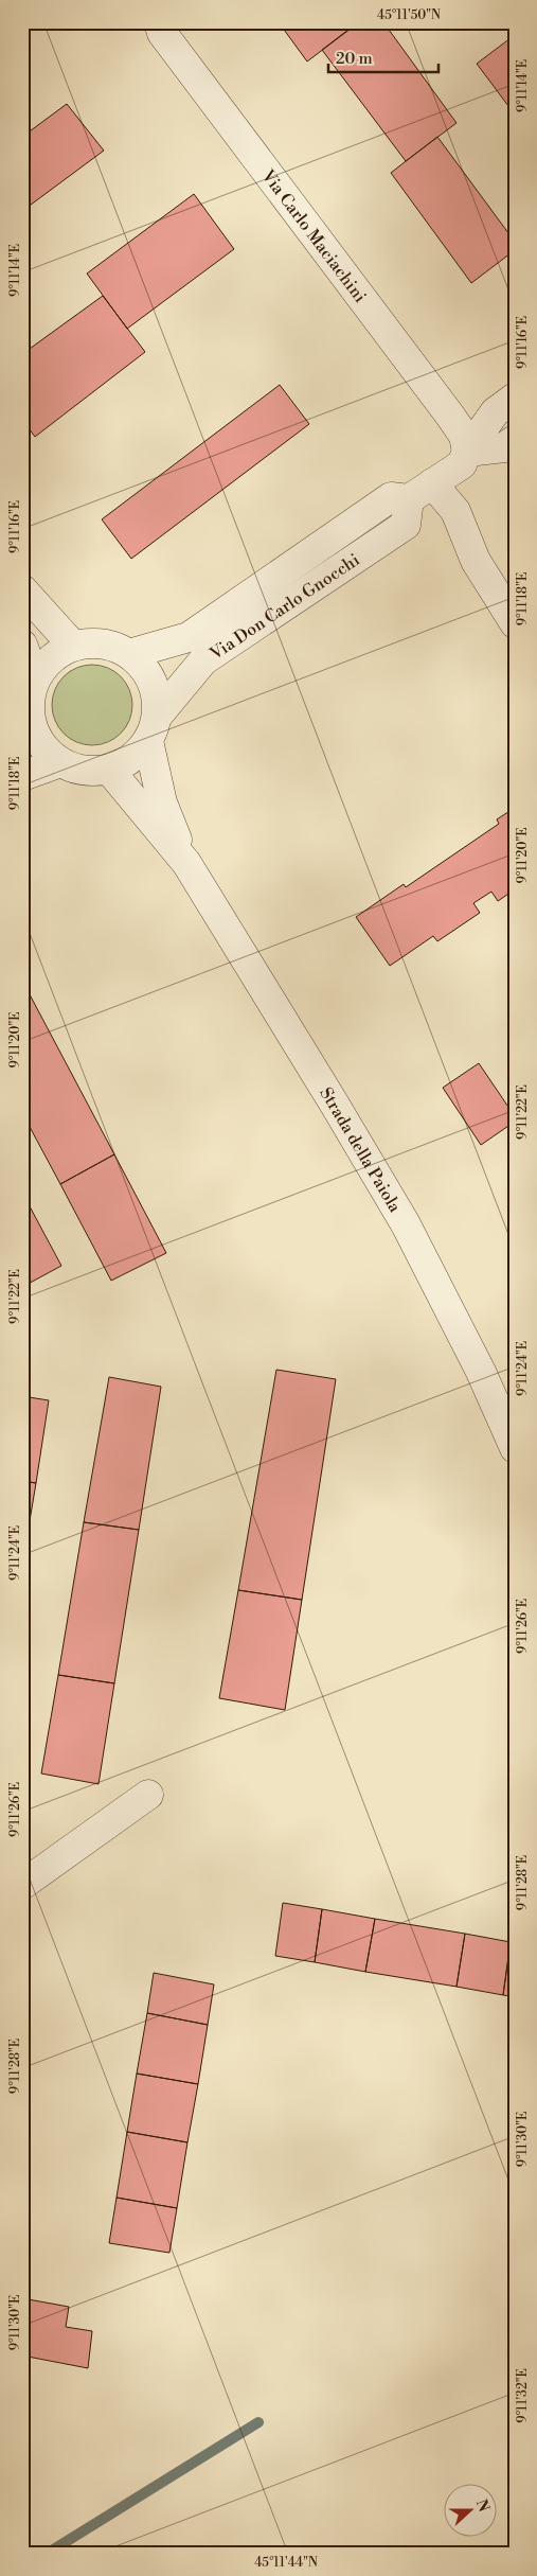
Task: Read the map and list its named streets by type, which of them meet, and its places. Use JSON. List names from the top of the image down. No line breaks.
{"streets":{"street":["Via Carlo Maciachini","Via Don Carlo Gnocchi","Strada della Paiola"]},"crossings":[["Via Carlo Maciachini","Via Don Carlo Gnocchi"],["Via Don Carlo Gnocchi","Strada della Paiola"]],"scale_bar":"20 m","north":"right","coordinates":["45°11'50\"N","9°11'14\"E","9°11'16\"E","9°11'18\"E","9°11'20\"E","9°11'22\"E","9°11'24\"E","9°11'26\"E","9°11'28\"E","9°11'30\"E","9°11'32\"E","45°11'44\"N"]}
